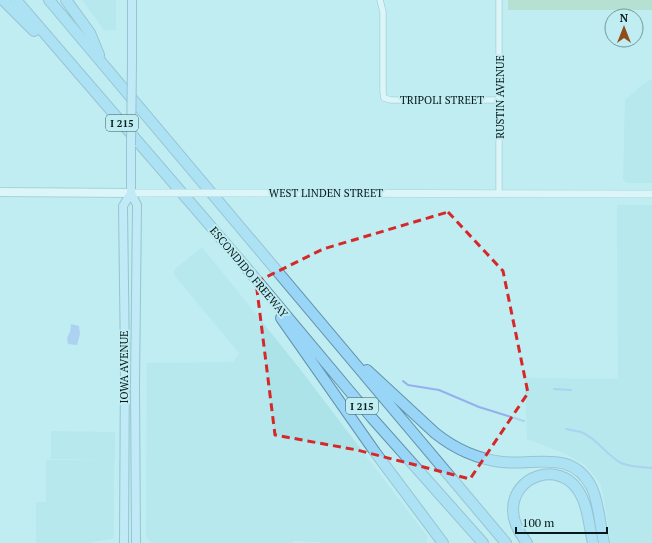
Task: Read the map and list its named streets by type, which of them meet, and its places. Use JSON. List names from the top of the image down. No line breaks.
{"streets":{"highway":["I 215","ESCONDIDO FREEWAY"],"main road":["WEST LINDEN STREET","IOWA AVENUE"],"street":["RUSTIN AVENUE","TRIPOLI STREET"]},"crossings":[["RUSTIN AVENUE","TRIPOLI STREET"],["RUSTIN AVENUE","WEST LINDEN STREET"],["WEST LINDEN STREET","IOWA AVENUE"]],"scale_bar":"100 m","north":"top"}
